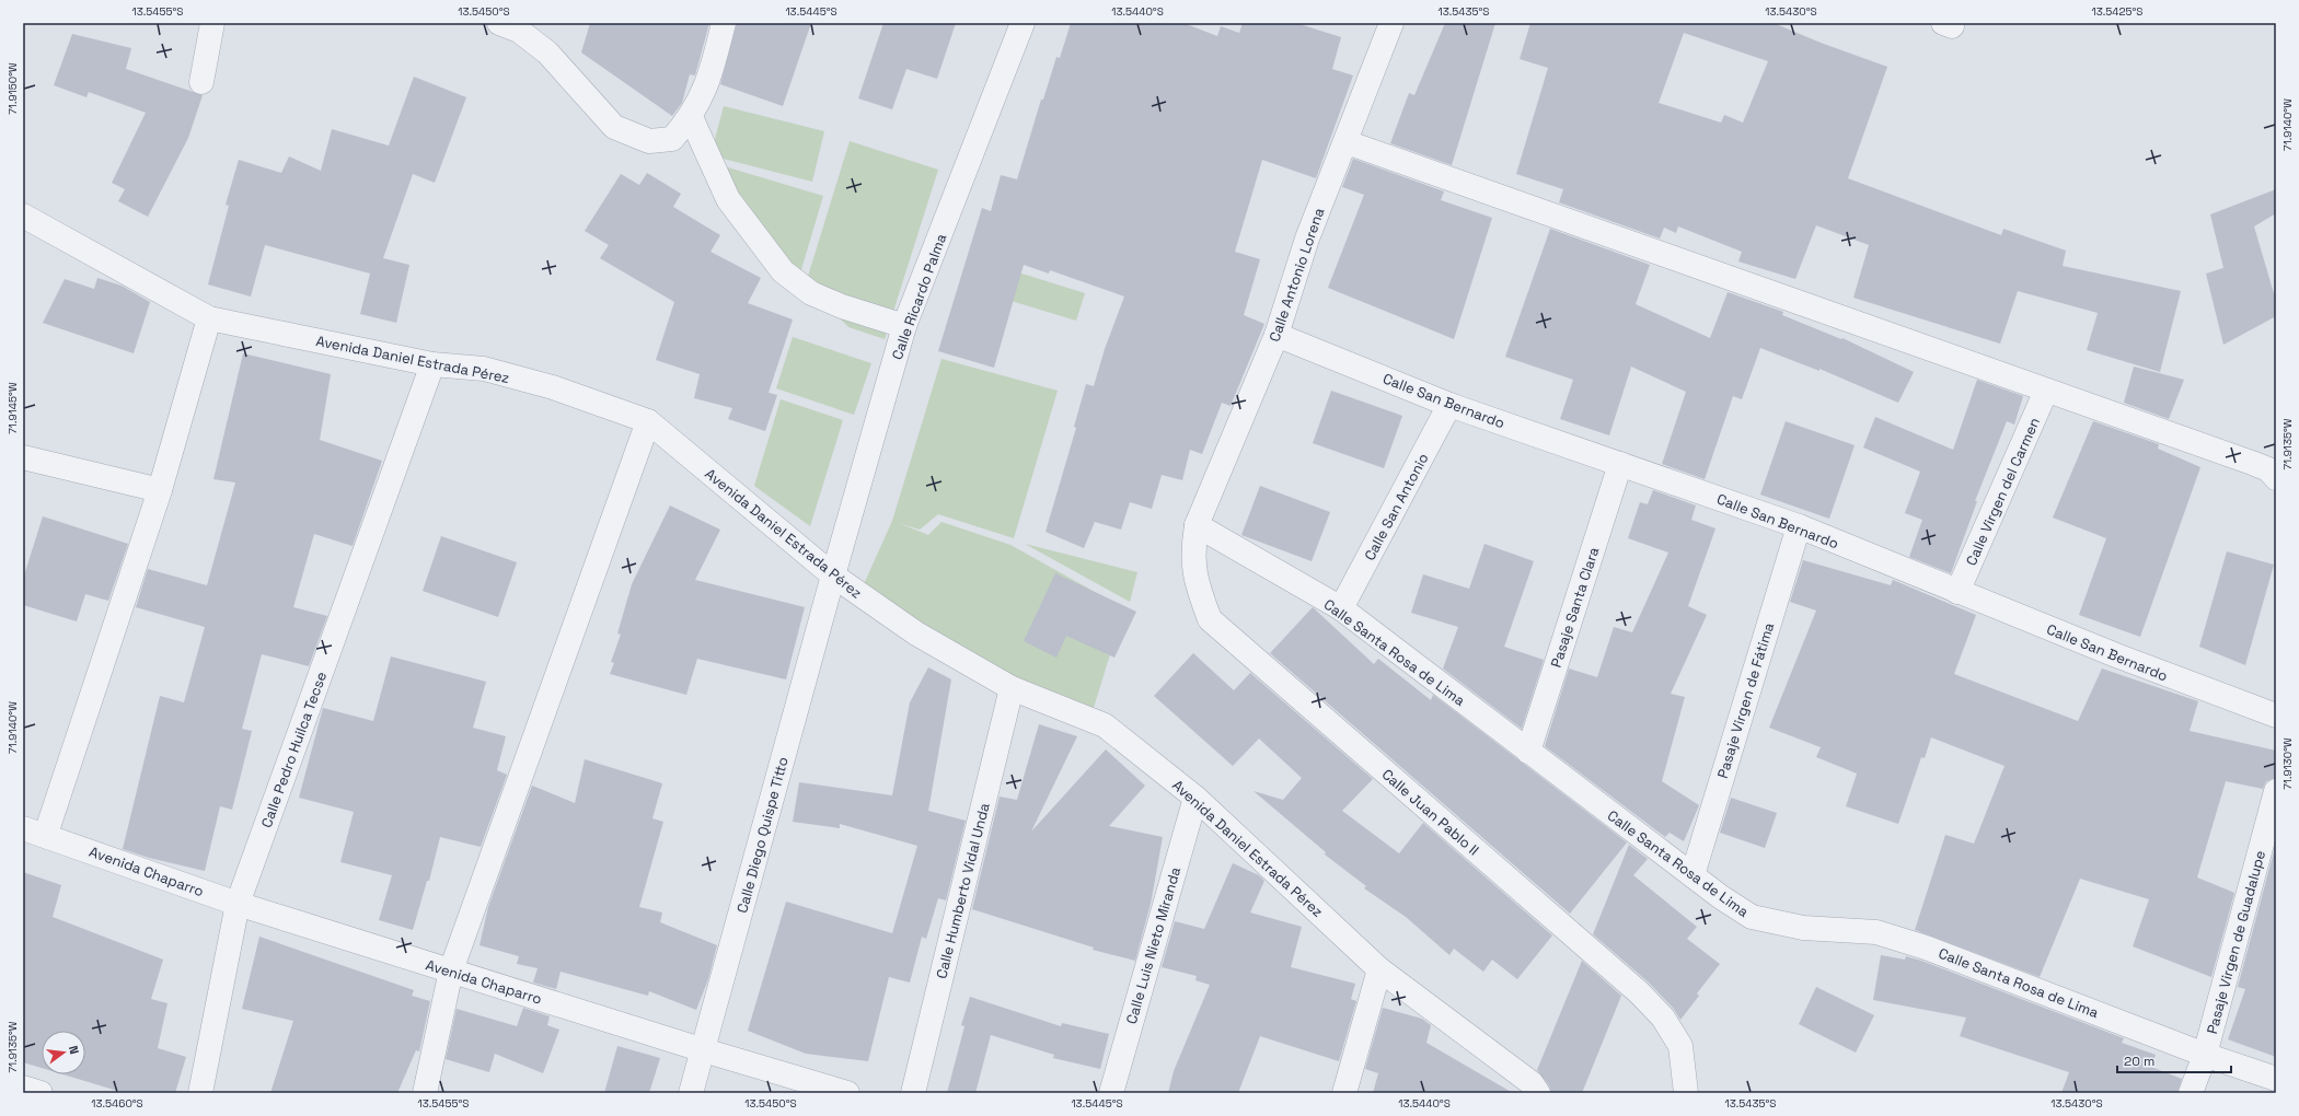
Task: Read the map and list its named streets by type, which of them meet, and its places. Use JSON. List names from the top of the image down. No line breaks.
{"streets":{"street":["Calle Antonio Lorena","Calle Ricardo Palma","Avenida Daniel Estrada Pérez","Calle San Bernardo","Calle Virgen del Carmen","Calle San Antonio","Pasaje Santa Clara","Calle Santa Rosa de Lima","Pasaje Virgen de Fátima","Calle Pedro Huilca Tecse","Calle Juan Pablo II","Calle Diego Quispe Titto","Avenida Chaparro","Calle Humberto Vidal Unda","Pasaje Virgen de Guadalupe","Calle Luis Nieto Miranda"]},"crossings":[["Calle Antonio Lorena","Calle San Bernardo"],["Calle Antonio Lorena","Calle Santa Rosa de Lima"],["Calle Antonio Lorena","Calle Juan Pablo II"],["Calle Ricardo Palma","Avenida Daniel Estrada Pérez"],["Calle Ricardo Palma","Calle Diego Quispe Titto"],["Avenida Daniel Estrada Pérez","Calle Pedro Huilca Tecse"],["Avenida Daniel Estrada Pérez","Calle Diego Quispe Titto"],["Avenida Daniel Estrada Pérez","Calle Humberto Vidal Unda"],["Avenida Daniel Estrada Pérez","Calle Luis Nieto Miranda"],["Calle San Bernardo","Calle Virgen del Carmen"],["Calle San Bernardo","Calle San Antonio"],["Calle San Bernardo","Pasaje Santa Clara"],["Calle San Bernardo","Pasaje Virgen de Fátima"],["Calle San Antonio","Calle Santa Rosa de Lima"],["Pasaje Santa Clara","Calle Santa Rosa de Lima"],["Calle Santa Rosa de Lima","Pasaje Virgen de Fátima"],["Calle Santa Rosa de Lima","Calle Juan Pablo II"],["Calle Santa Rosa de Lima","Pasaje Virgen de Guadalupe"],["Calle Pedro Huilca Tecse","Avenida Chaparro"],["Calle Diego Quispe Titto","Avenida Chaparro"]],"scale_bar":"20 m","north":"right","coordinates":["13.5455°S","13.5450°S","13.5445°S","13.5440°S","13.5435°S","13.5430°S","13.5425°S","71.9150°W","71.9140°W","71.9145°W","71.9135°W","71.9130°W","13.5460°S"]}
